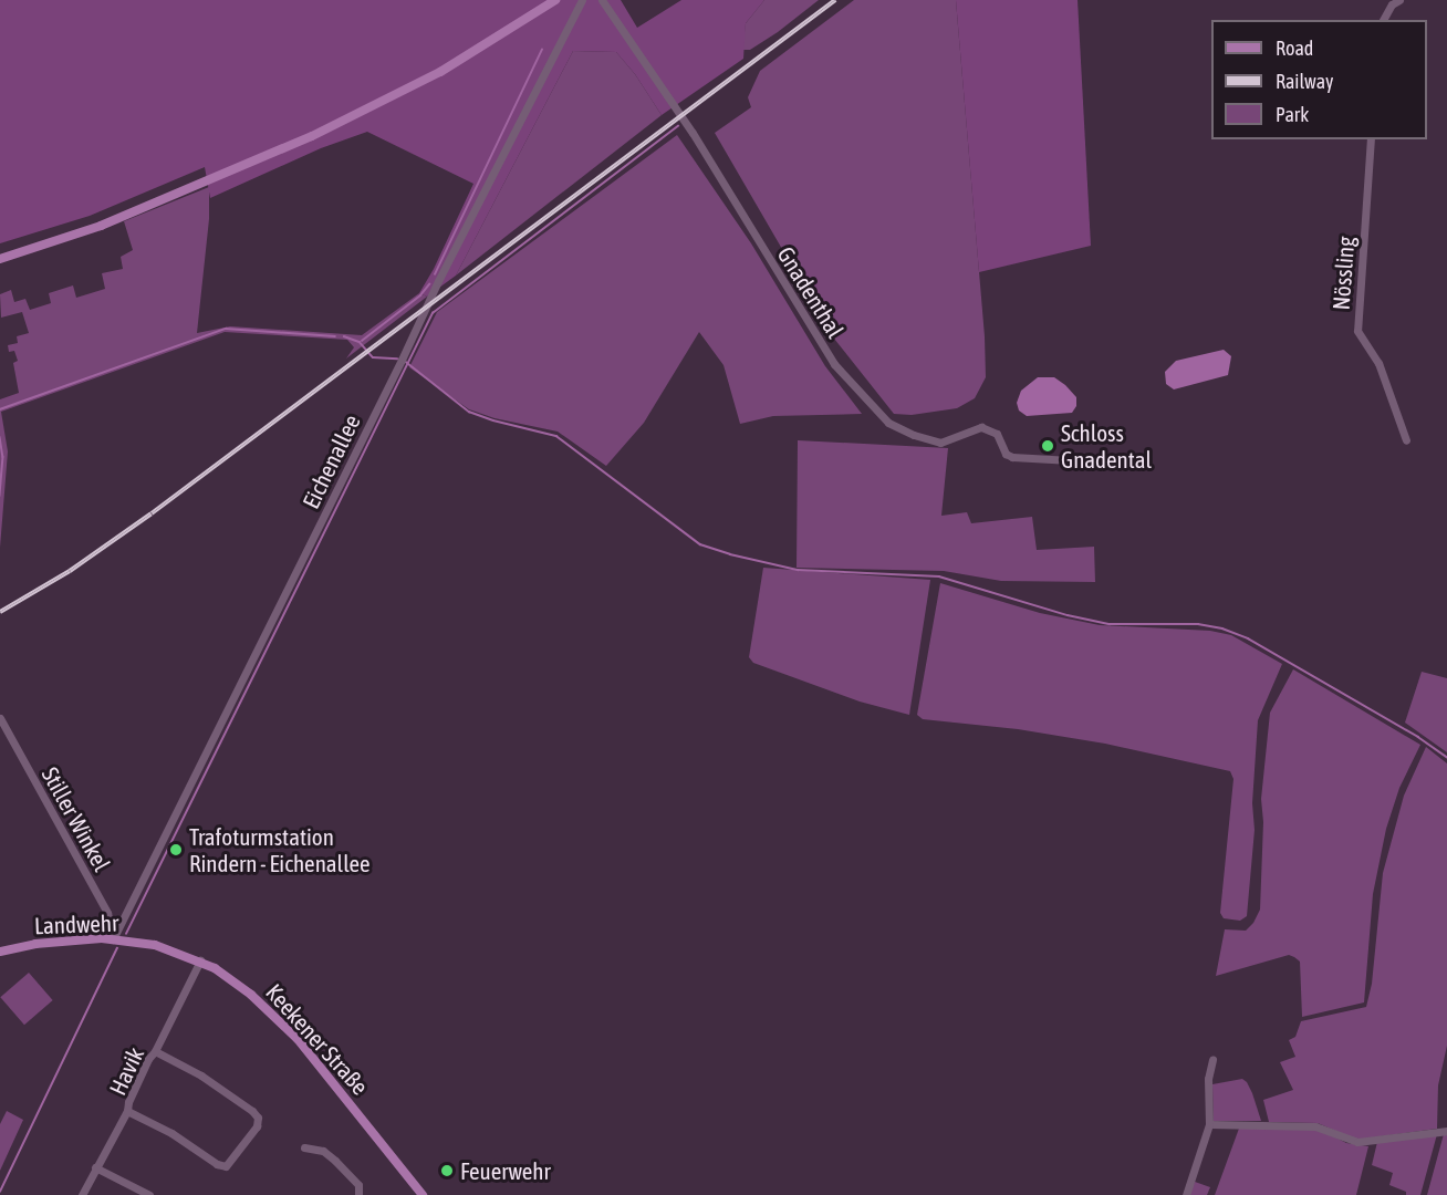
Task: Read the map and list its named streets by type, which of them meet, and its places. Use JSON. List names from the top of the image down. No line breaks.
{"streets":{"main road":["Landwehr","Keekener Straße"],"street":["Nössling","Gnadenthal","Eichenallee","Stiller Winkel","Havik"]},"crossings":[["Eichenallee","Stiller Winkel"],["Eichenallee","Landwehr"],["Stiller Winkel","Landwehr"],["Landwehr","Keekener Straße"],["Keekener Straße","Havik"]],"places":["Schloss Gnadental","Trafoturmstation Rindern - Eichenallee","Feuerwehr"],"legend":["Road","Railway","Park"]}
